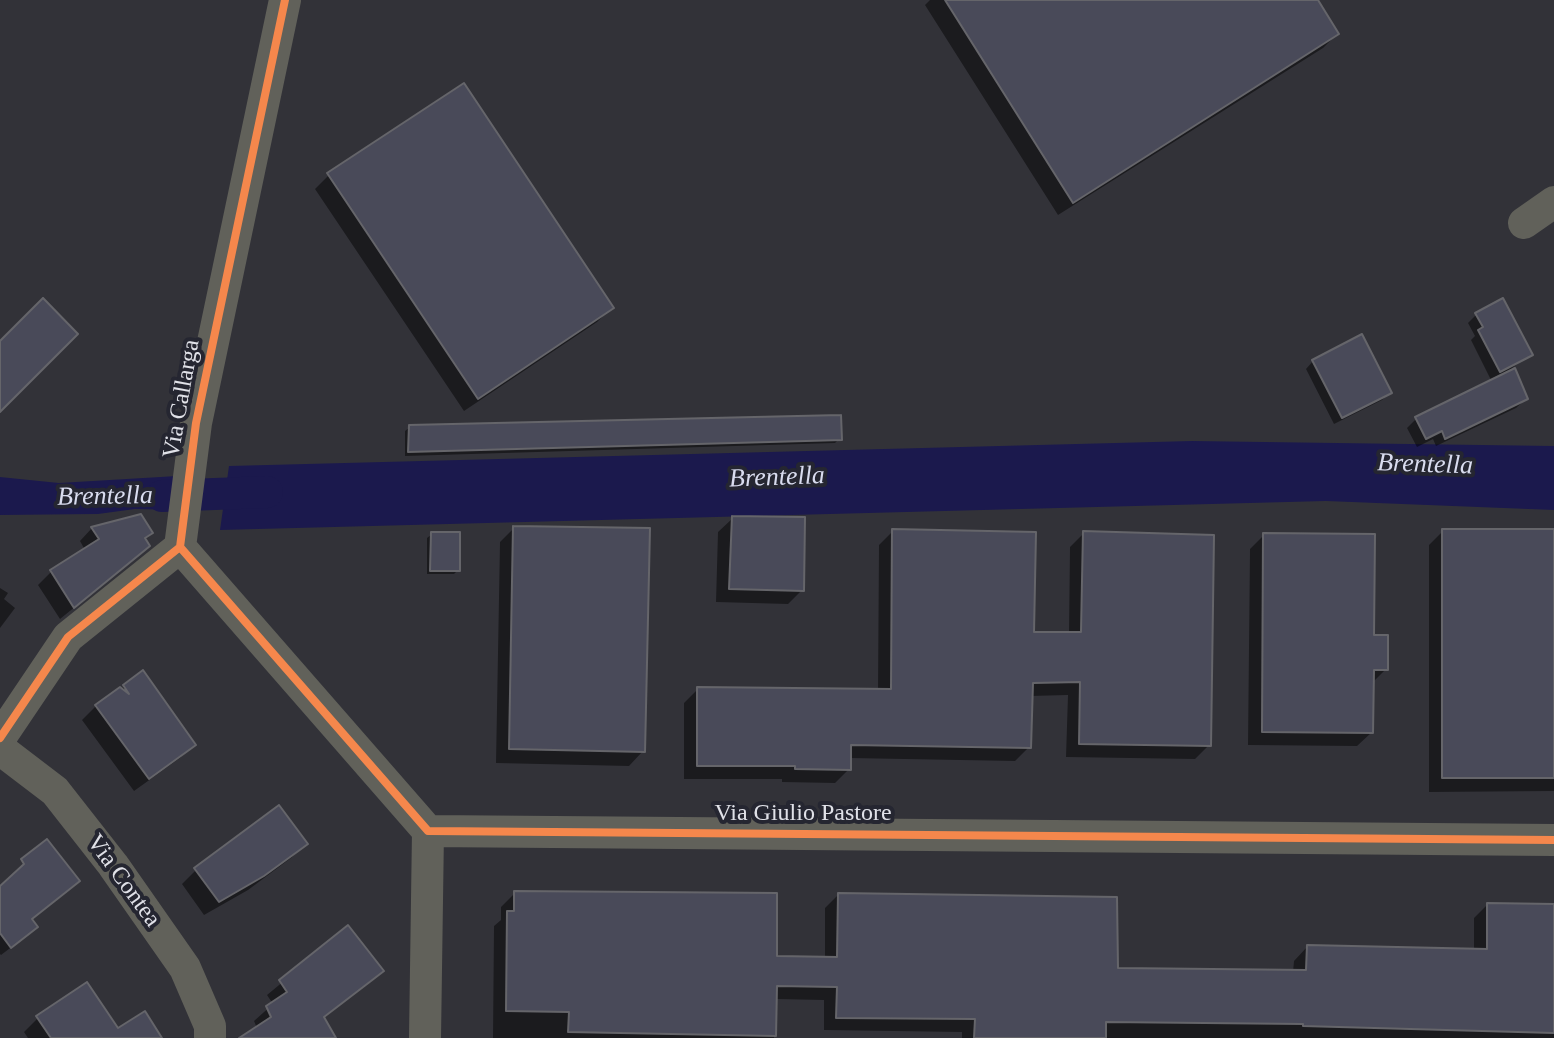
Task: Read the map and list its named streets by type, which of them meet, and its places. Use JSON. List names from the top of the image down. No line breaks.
{"streets":{"street":["Via Callarga","Via Giulio Pastore","Via Contea"]},"water":["Brentella"]}
